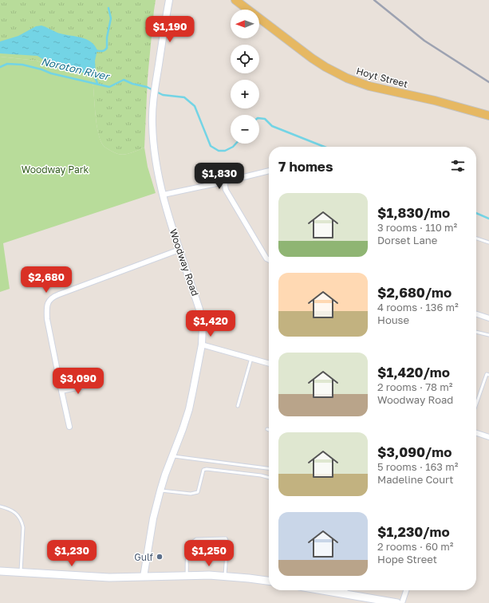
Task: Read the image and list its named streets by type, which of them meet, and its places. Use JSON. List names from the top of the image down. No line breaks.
{"streets":{"main road":["Hoyt Street"],"street":["Woodway Road"]},"water":["Noroton River"],"parks":["Woodway Park"],"places":["Gulf"],"north":"left","page":{"map_buttons":["+","−"],"price":["$1,190","$1,830","$2,680","$1,420","$3,090","$1,230","$1,250"],"heading":"7 homes","list":[{"name":"$1,830/mo","note":"3 rooms · 110 m² · Dorset Lane"},{"name":"$2,680/mo","note":"4 rooms · 136 m² · House"},{"name":"$1,420/mo","note":"2 rooms · 78 m² · Woodway Road"},{"name":"$3,090/mo","note":"5 rooms · 163 m² · Madeline Court"},{"name":"$1,230/mo","note":"2 rooms · 60 m² · Hope Street"}]}}
